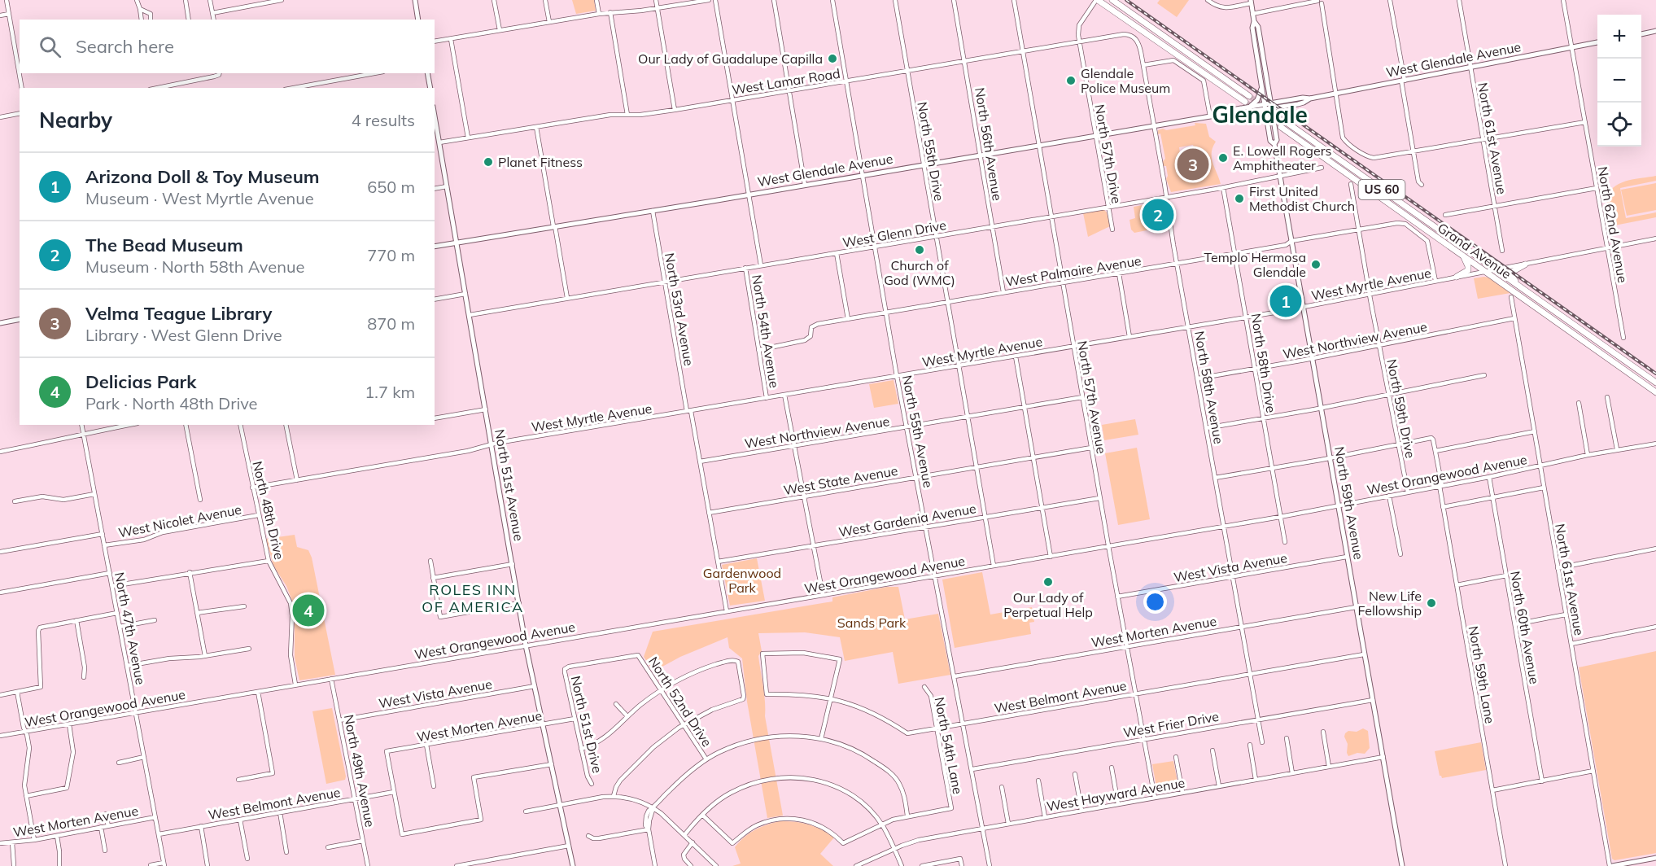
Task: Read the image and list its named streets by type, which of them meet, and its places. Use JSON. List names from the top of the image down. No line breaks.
{"streets":{"highway":["US 60","Grand Avenue"],"main road":["West Glendale Avenue","North 51st Avenue","North 59th Avenue"],"street":["West Lamar Road","North 61st Avenue","North 56th Avenue","North 55th Drive","North 57th Drive","North 62nd Avenue","West Glenn Drive","West Palmaire Avenue","West Myrtle Avenue","North 53rd Avenue","North 54th Avenue","West Northview Avenue","North 58th Drive","North 58th Avenue","North 57th Avenue","North 59th Drive","North 55th Avenue","West Orangewood Avenue","West State Avenue","North 48th Drive","West Gardenia Avenue","West Nicolet Avenue","West Vista Avenue","North 60th Avenue","North 47th Avenue","West Morten Avenue","North 59th Lane","West Belmont Avenue","North 52nd Drive","North 51st Drive","West Frier Drive","North 54th Lane","North 49th Avenue","West Hayward Avenue"]},"crossings":[["West Glendale Avenue","North 61st Avenue"],["West Glendale Avenue","North 56th Avenue"],["West Glendale Avenue","North 55th Drive"],["West Glendale Avenue","North 57th Drive"],["West Glendale Avenue","North 62nd Avenue"],["West Glendale Avenue","North 53rd Avenue"],["West Glendale Avenue","North 54th Avenue"],["West Glendale Avenue","North 58th Avenue"],["West Glendale Avenue","North 57th Avenue"],["West Glendale Avenue","North 55th Avenue"],["West Glendale Avenue","North 51st Avenue"],["West Glendale Avenue","North 59th Avenue"],["West Lamar Road","North 56th Avenue"],["West Lamar Road","North 55th Drive"],["West Lamar Road","North 57th Drive"],["West Lamar Road","North 54th Avenue"],["West Lamar Road","North 58th Avenue"],["West Lamar Road","North 57th Avenue"],["West Lamar Road","North 55th Avenue"],["West Lamar Road","North 51st Avenue"],["North 61st Avenue","West Northview Avenue"],["North 61st Avenue","West Orangewood Avenue"],["North 56th Avenue","West Glenn Drive"],["North 56th Avenue","West Palmaire Avenue"],["North 55th Drive","West Glenn Drive"],["North 55th Drive","West Palmaire Avenue"],["North 55th Drive","West Myrtle Avenue"],["North 55th Drive","West Northview Avenue"],["North 55th Drive","West Orangewood Avenue"],["North 55th Drive","West State Avenue"],["North 55th Drive","West Gardenia Avenue"],["North 57th Drive","West Glenn Drive"],["North 62nd Avenue","West Myrtle Avenue"],["West Glenn Drive","North 53rd Avenue"],["West Glenn Drive","North 54th Avenue"],["West Glenn Drive","North 58th Drive"],["West Glenn Drive","North 58th Avenue"],["West Glenn Drive","North 57th Avenue"],["West Glenn Drive","North 55th Avenue"],["West Glenn Drive","North 51st Avenue"],["West Glenn Drive","North 59th Avenue"],["Grand Avenue","West Myrtle Avenue"],["West Palmaire Avenue","West Myrtle Avenue"],["West Palmaire Avenue","North 54th Avenue"],["West Palmaire Avenue","North 58th Drive"],["West Palmaire Avenue","North 58th Avenue"],["West Palmaire Avenue","North 57th Avenue"],["West Palmaire Avenue","North 59th Drive"],["West Palmaire Avenue","North 55th Avenue"],["West Palmaire Avenue","North 59th Avenue"],["West Myrtle Avenue","North 53rd Avenue"],["West Myrtle Avenue","North 54th Avenue"],["West Myrtle Avenue","North 58th Drive"],["West Myrtle Avenue","North 58th Avenue"],["West Myrtle Avenue","North 57th Avenue"],["West Myrtle Avenue","North 59th Drive"],["West Myrtle Avenue","North 55th Avenue"],["West Myrtle Avenue","North 51st Avenue"],["West Myrtle Avenue","North 59th Avenue"],["West Myrtle Avenue","North 48th Drive"],["North 53rd Avenue","West Northview Avenue"],["North 53rd Avenue","West Orangewood Avenue"],["North 53rd Avenue","West State Avenue"],["North 53rd Avenue","West Gardenia Avenue"],["North 54th Avenue","West Northview Avenue"],["North 54th Avenue","West Orangewood Avenue"],["North 54th Avenue","West State Avenue"],["North 54th Avenue","West Gardenia Avenue"],["West Northview Avenue","North 58th Drive"],["West Northview Avenue","North 58th Avenue"],["West Northview Avenue","North 57th Avenue"],["West Northview Avenue","North 59th Drive"],["West Northview Avenue","North 55th Avenue"],["West Northview Avenue","North 59th Avenue"],["North 58th Drive","West Orangewood Avenue"],["North 58th Avenue","West Orangewood Avenue"],["North 58th Avenue","West Vista Avenue"],["North 58th Avenue","West Morten Avenue"],["North 58th Avenue","West Belmont Avenue"],["North 58th Avenue","West Frier Drive"],["North 57th Avenue","West Orangewood Avenue"],["North 57th Avenue","West State Avenue"],["North 57th Avenue","West Gardenia Avenue"],["North 57th Avenue","West Vista Avenue"],["North 57th Avenue","West Morten Avenue"],["North 57th Avenue","West Belmont Avenue"],["North 57th Avenue","West Frier Drive"],["North 57th Avenue","West Hayward Avenue"],["North 59th Drive","West Orangewood Avenue"],["North 59th Drive","North 59th Lane"],["North 55th Avenue","West Orangewood Avenue"],["North 55th Avenue","West State Avenue"],["North 55th Avenue","West Gardenia Avenue"],["North 55th Avenue","West Morten Avenue"],["North 55th Avenue","West Belmont Avenue"],["North 55th Avenue","West Frier Drive"],["North 55th Avenue","West Hayward Avenue"],["West Orangewood Avenue","North 51st Avenue"],["West Orangewood Avenue","North 59th Avenue"],["West Orangewood Avenue","North 48th Drive"],["West Orangewood Avenue","North 60th Avenue"],["West Orangewood Avenue","North 47th Avenue"],["West Orangewood Avenue","North 59th Lane"],["West Orangewood Avenue","North 49th Avenue"],["North 51st Avenue","West Vista Avenue"],["North 51st Avenue","West Morten Avenue"],["North 59th Avenue","West Vista Avenue"],["North 59th Avenue","West Morten Avenue"],["North 59th Avenue","West Belmont Avenue"],["North 59th Avenue","West Frier Drive"],["North 59th Avenue","West Hayward Avenue"],["North 48th Drive","West Nicolet Avenue"],["West Nicolet Avenue","North 47th Avenue"],["West Vista Avenue","North 49th Avenue"],["North 47th Avenue","West Morten Avenue"],["North 47th Avenue","West Belmont Avenue"],["West Morten Avenue","West Belmont Avenue"],["West Morten Avenue","North 51st Drive"],["West Belmont Avenue","North 54th Lane"],["West Belmont Avenue","North 49th Avenue"],["North 52nd Drive","North 51st Drive"]],"districts":["Glendale","ROLES INN OF AMERICA"],"parks":["Gardenwood Park","Sands Park"],"places":["Our Lady of Guadalupe Capilla","Glendale Police Museum","E. Lowell Rogers Amphitheater","Planet Fitness","First United Methodist Church","Church of God (WMC)","Templo Hermosa Glendale","Our Lady of Perpetual Help","New Life Fellowship"],"page":{"map_buttons":["+","−"],"search":"Search here","heading":["Nearby","4 results"],"pins":["3","2","1","4"],"list":[{"mark":"1","name":"Arizona Doll & Toy Museum","note":"Museum · West Myrtle Avenue","value":"650 m"},{"mark":"2","name":"The Bead Museum","note":"Museum · North 58th Avenue","value":"770 m"},{"mark":"3","name":"Velma Teague Library","note":"Library · West Glenn Drive","value":"870 m"},{"mark":"4","name":"Delicias Park","note":"Park · North 48th Drive","value":"1.7 km"}]}}
